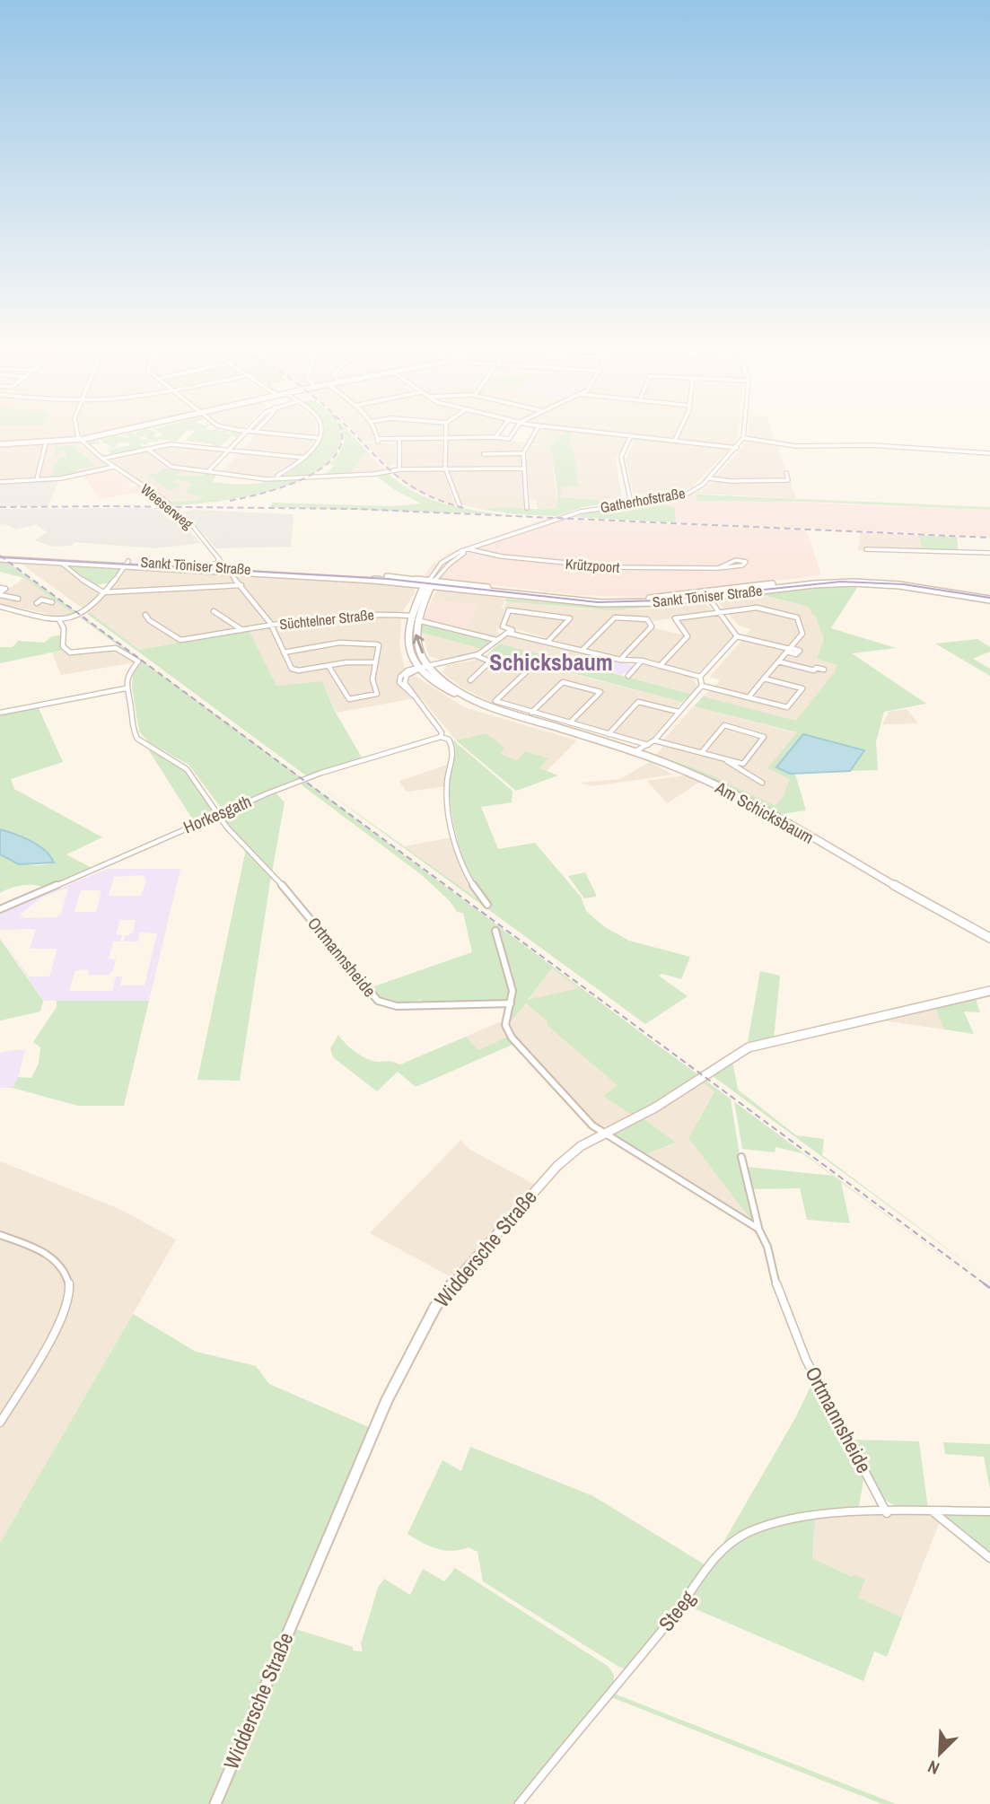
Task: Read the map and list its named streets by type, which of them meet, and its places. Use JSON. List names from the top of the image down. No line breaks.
{"streets":{"street":["Gatherhofstraße","Weeserweg","Sankt Töniser Straße","Krützpoort","Süchtelner Straße","Am Schicksbaum","Horkesgath","Ortmannsheide","Widdersche Straße","Steeg"]},"crossings":[["Gatherhofstraße","Sankt Töniser Straße"],["Gatherhofstraße","Krützpoort"],["Gatherhofstraße","Am Schicksbaum"],["Weeserweg","Sankt Töniser Straße"],["Weeserweg","Süchtelner Straße"],["Sankt Töniser Straße","Am Schicksbaum"],["Süchtelner Straße","Am Schicksbaum"],["Horkesgath","Ortmannsheide"],["Ortmannsheide","Steeg"]],"districts":["Schicksbaum"],"north":"bottom left"}
